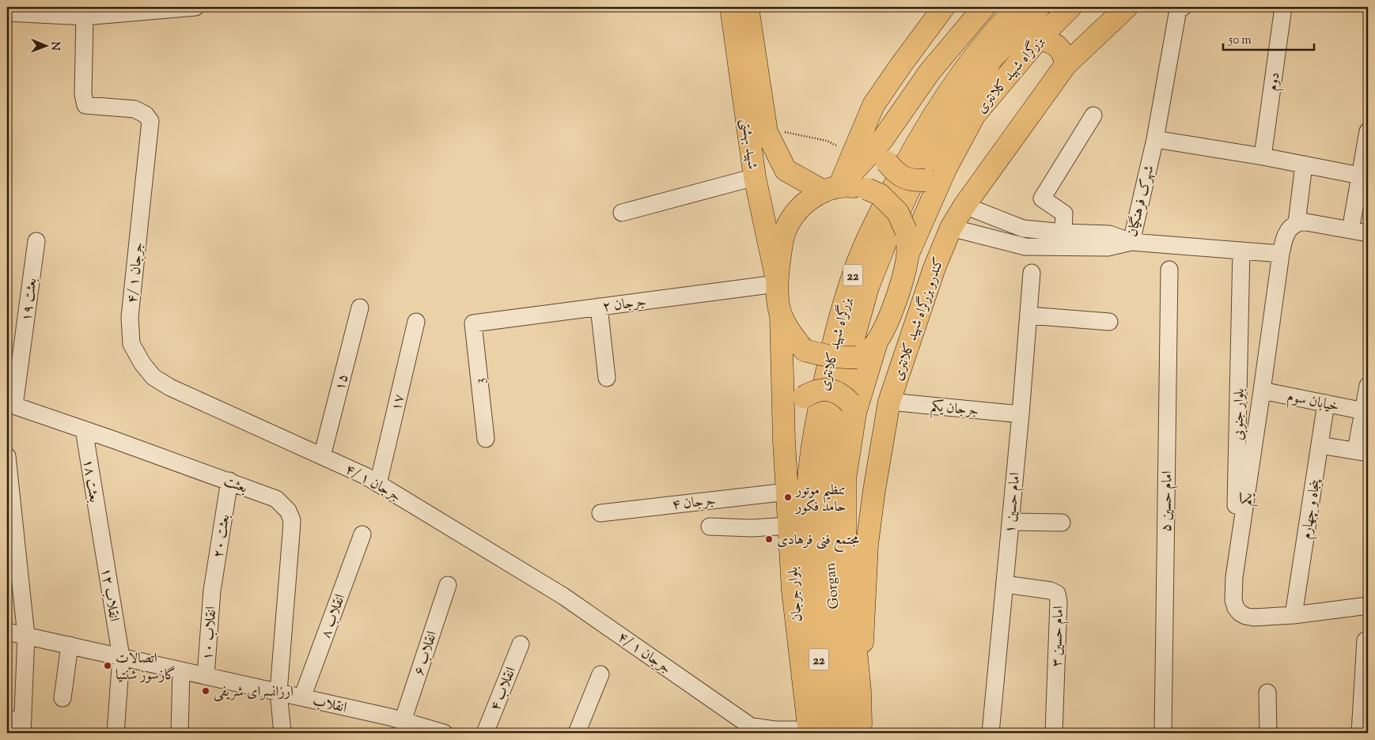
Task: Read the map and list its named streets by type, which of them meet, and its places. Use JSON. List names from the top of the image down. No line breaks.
{"streets":{"main road":["بزرگراه شهید کلانتری","شهید بهشتی","22","کندرو بزرگراه شهید کلانتری","Gorgan","بلوار جرجان"],"street":["دوم","شهرک فرهنگیان","جرجان ۱ /۴","بعثت ۱۹","جرجان ۲","3","۱۵","خیابان سوم","۱۷","جرجان یکم","بلوار جنوبی","۱۸ بعثت","بعثت","یکم","امام حسین ۵","۴ جرجان","امام حسین ۱","پنجاه و چهارم","۲۰ بعثت","۱۲ انقلاب","۸ انقلاب","۱۰ انقلاب","امام حسین ۳","۶ انقلاب","۴ انقلاب","انقلاب"]},"crossings":[["بزرگراه شهید کلانتری","Gorgan"],["شهید بهشتی","جرجان ۲"],["شهید بهشتی","بلوار جرجان"],["شهرک فرهنگیان","کندرو بزرگراه شهید کلانتری"],["جرجان ۱ /۴","۱۵"],["جرجان ۱ /۴","۱۷"],["جرجان ۱ /۴","Gorgan"],["جرجان ۱ /۴","بلوار جرجان"],["بعثت ۱۹","بعثت"],["جرجان ۲","3"],["کندرو بزرگراه شهید کلانتری","جرجان یکم"],["خیابان سوم","یکم"],["خیابان سوم","پنجاه و چهارم"],["جرجان یکم","امام حسین ۱"],["بلوار جنوبی","یکم"],["۱۸ بعثت","بعثت"],["۱۸ بعثت","۱۲ انقلاب"],["بعثت","۲۰ بعثت"],["بعثت","انقلاب"],["یکم","پنجاه و چهارم"],["۴ جرجان","بلوار جرجان"],["امام حسین ۱","امام حسین ۳"],["۲۰ بعثت","۱۰ انقلاب"],["Gorgan","بلوار جرجان"],["۱۲ انقلاب","انقلاب"],["۸ انقلاب","انقلاب"],["۱۰ انقلاب","انقلاب"],["۶ انقلاب","انقلاب"]],"places":["تنظیم موتور حامد فکور","مجتمع فنی فرهادی","اتصالات گازسوز شنتیا","ارزانسرای شریفی"],"scale_bar":"50 m","north":"right"}
